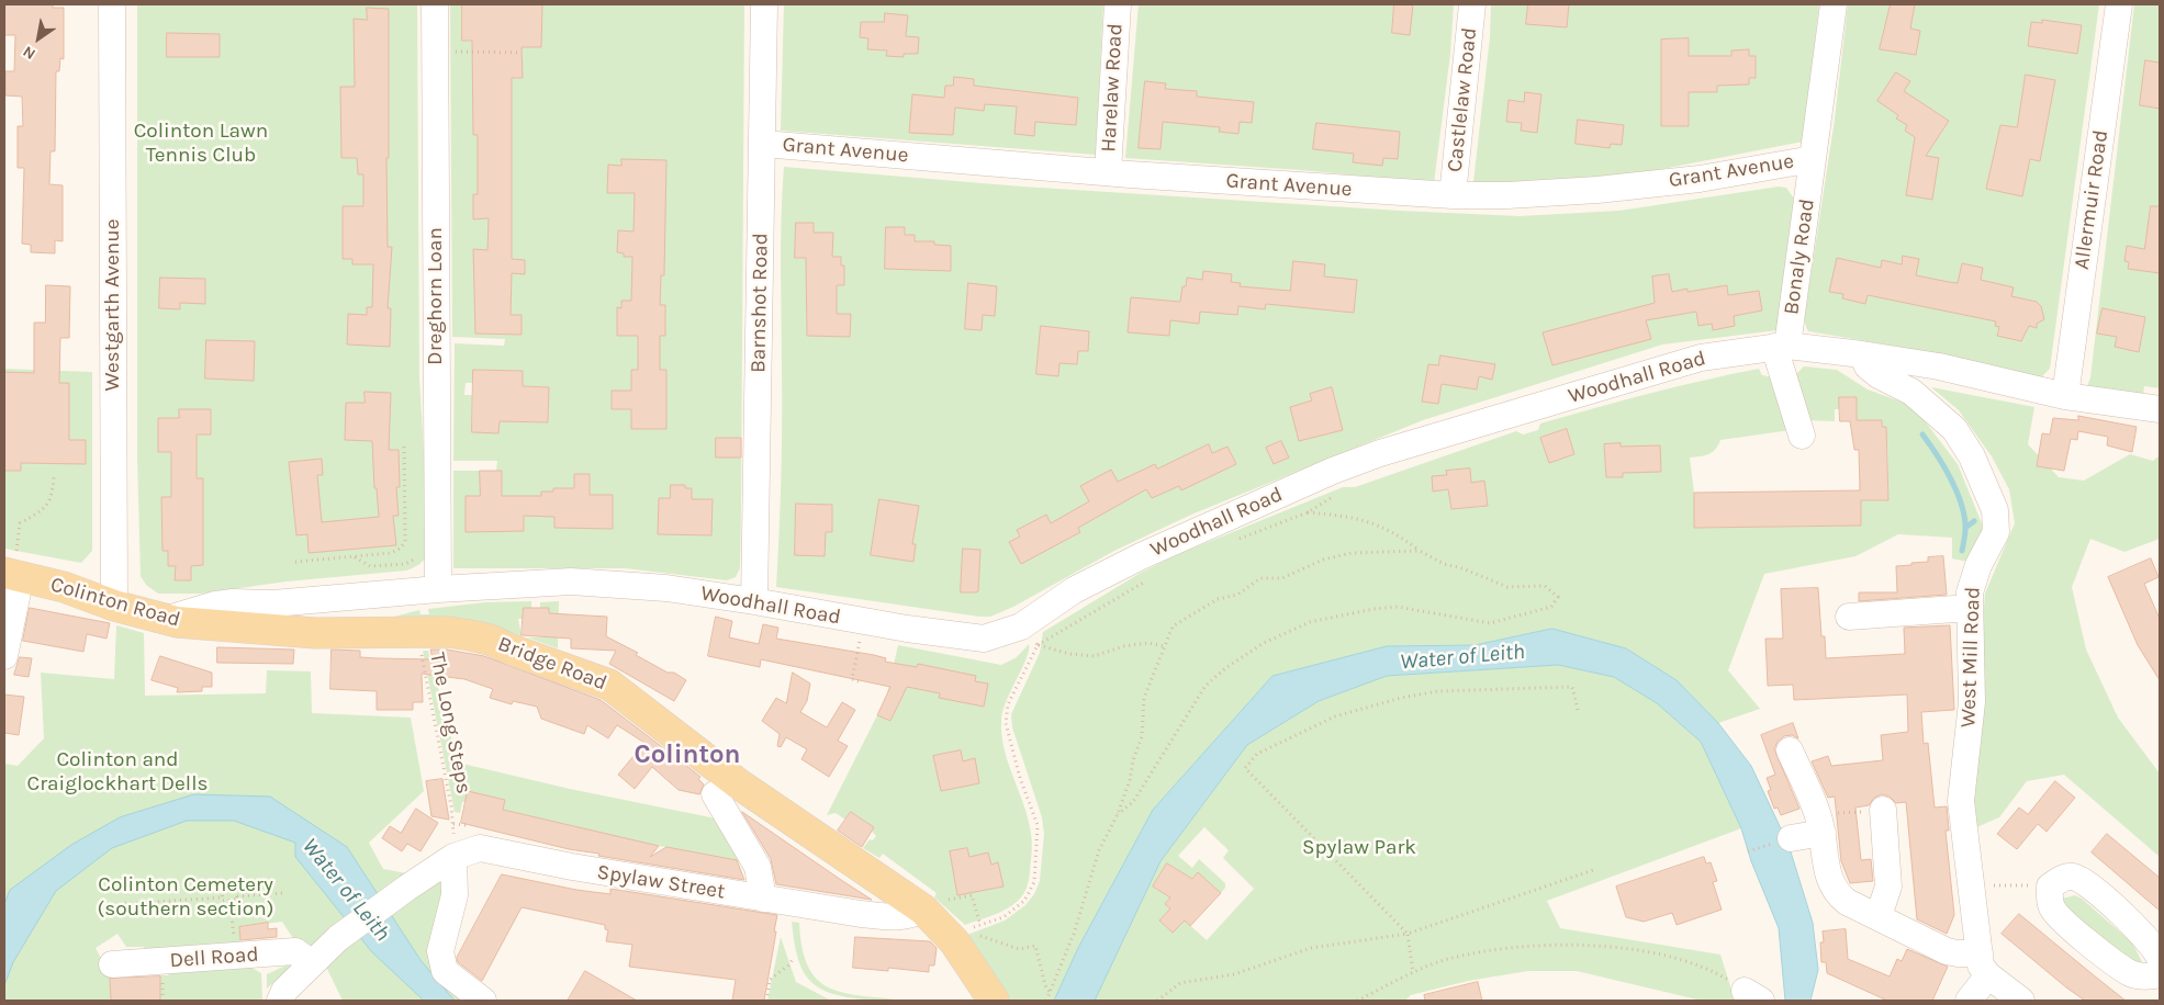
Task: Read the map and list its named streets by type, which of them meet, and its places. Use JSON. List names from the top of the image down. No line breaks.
{"streets":{"main road":["Colinton Road","Bridge Road"],"street":["Harelaw Road","Castlelaw Road","Grant Avenue","Allermuir Road","Bonaly Road","Dreghorn Loan","Barnshot Road","Westgarth Avenue","Woodhall Road","West Mill Road","Spylaw Street","Dell Road"],"path":["The Long Steps"]},"crossings":[["Harelaw Road","Grant Avenue"],["Castlelaw Road","Grant Avenue"],["Grant Avenue","Bonaly Road"],["Grant Avenue","Barnshot Road"],["Allermuir Road","Woodhall Road"],["Bonaly Road","Woodhall Road"],["Dreghorn Loan","Woodhall Road"],["Barnshot Road","Woodhall Road"],["Westgarth Avenue","Colinton Road"],["Woodhall Road","Colinton Road"],["Woodhall Road","West Mill Road"],["Colinton Road","Bridge Road"],["Bridge Road","The Long Steps"],["Bridge Road","Spylaw Street"],["Spylaw Street","Dell Road"]],"districts":["Colinton"],"water":["Water of Leith"],"parks":["Colinton Lawn Tennis Club","Colinton and Craiglockhart Dells","Spylaw Park","Colinton Cemetery (southern section)"],"north":"bottom left"}
